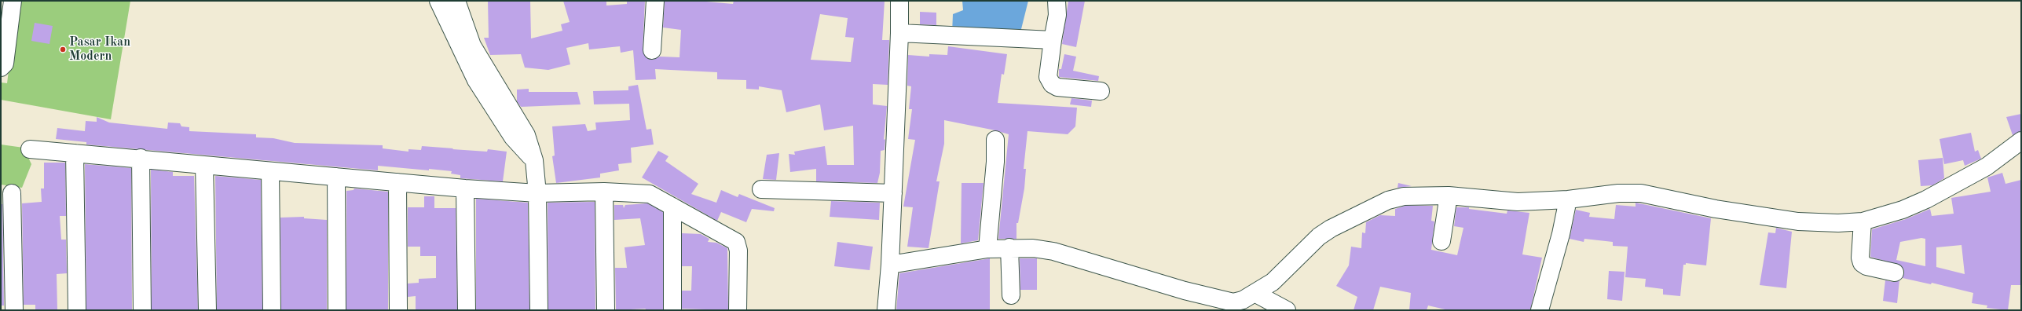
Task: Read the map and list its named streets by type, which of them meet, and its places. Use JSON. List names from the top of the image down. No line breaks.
{"places":["Pasar Ikan Modern"]}
